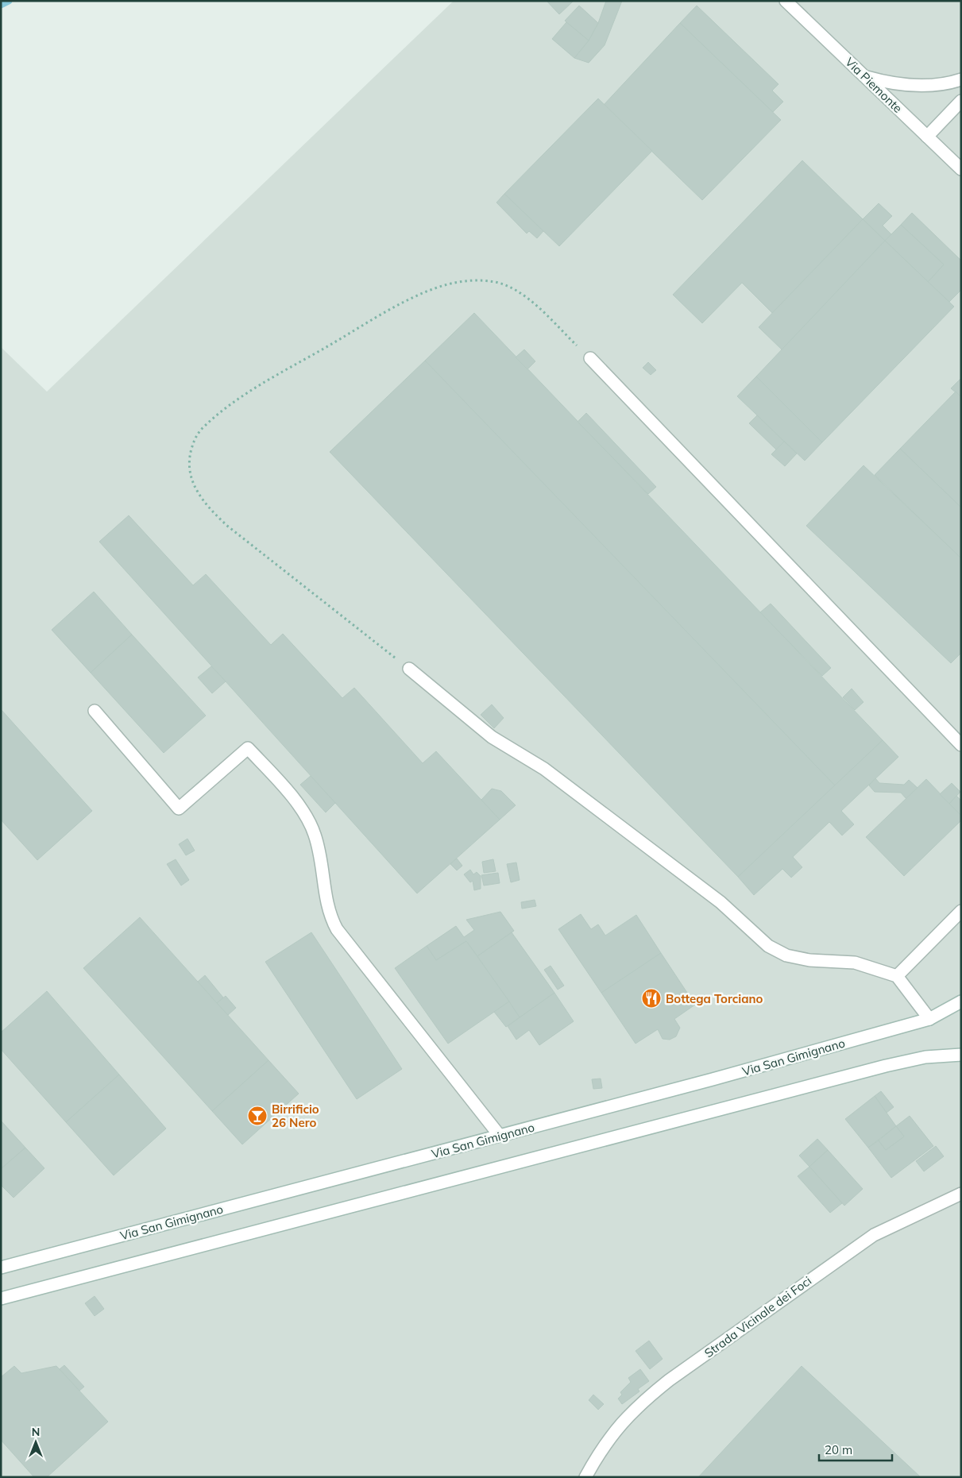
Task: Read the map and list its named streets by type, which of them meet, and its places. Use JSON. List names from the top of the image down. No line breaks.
{"streets":{"main road":["Via Piemonte","Via San Gimignano","Strada Vicinale dei Foci"]},"places":{"restaurant":["Bottega Torciano"],"bar":["Birrificio 26 Nero"]},"scale_bar":"20 m","north":"top"}
